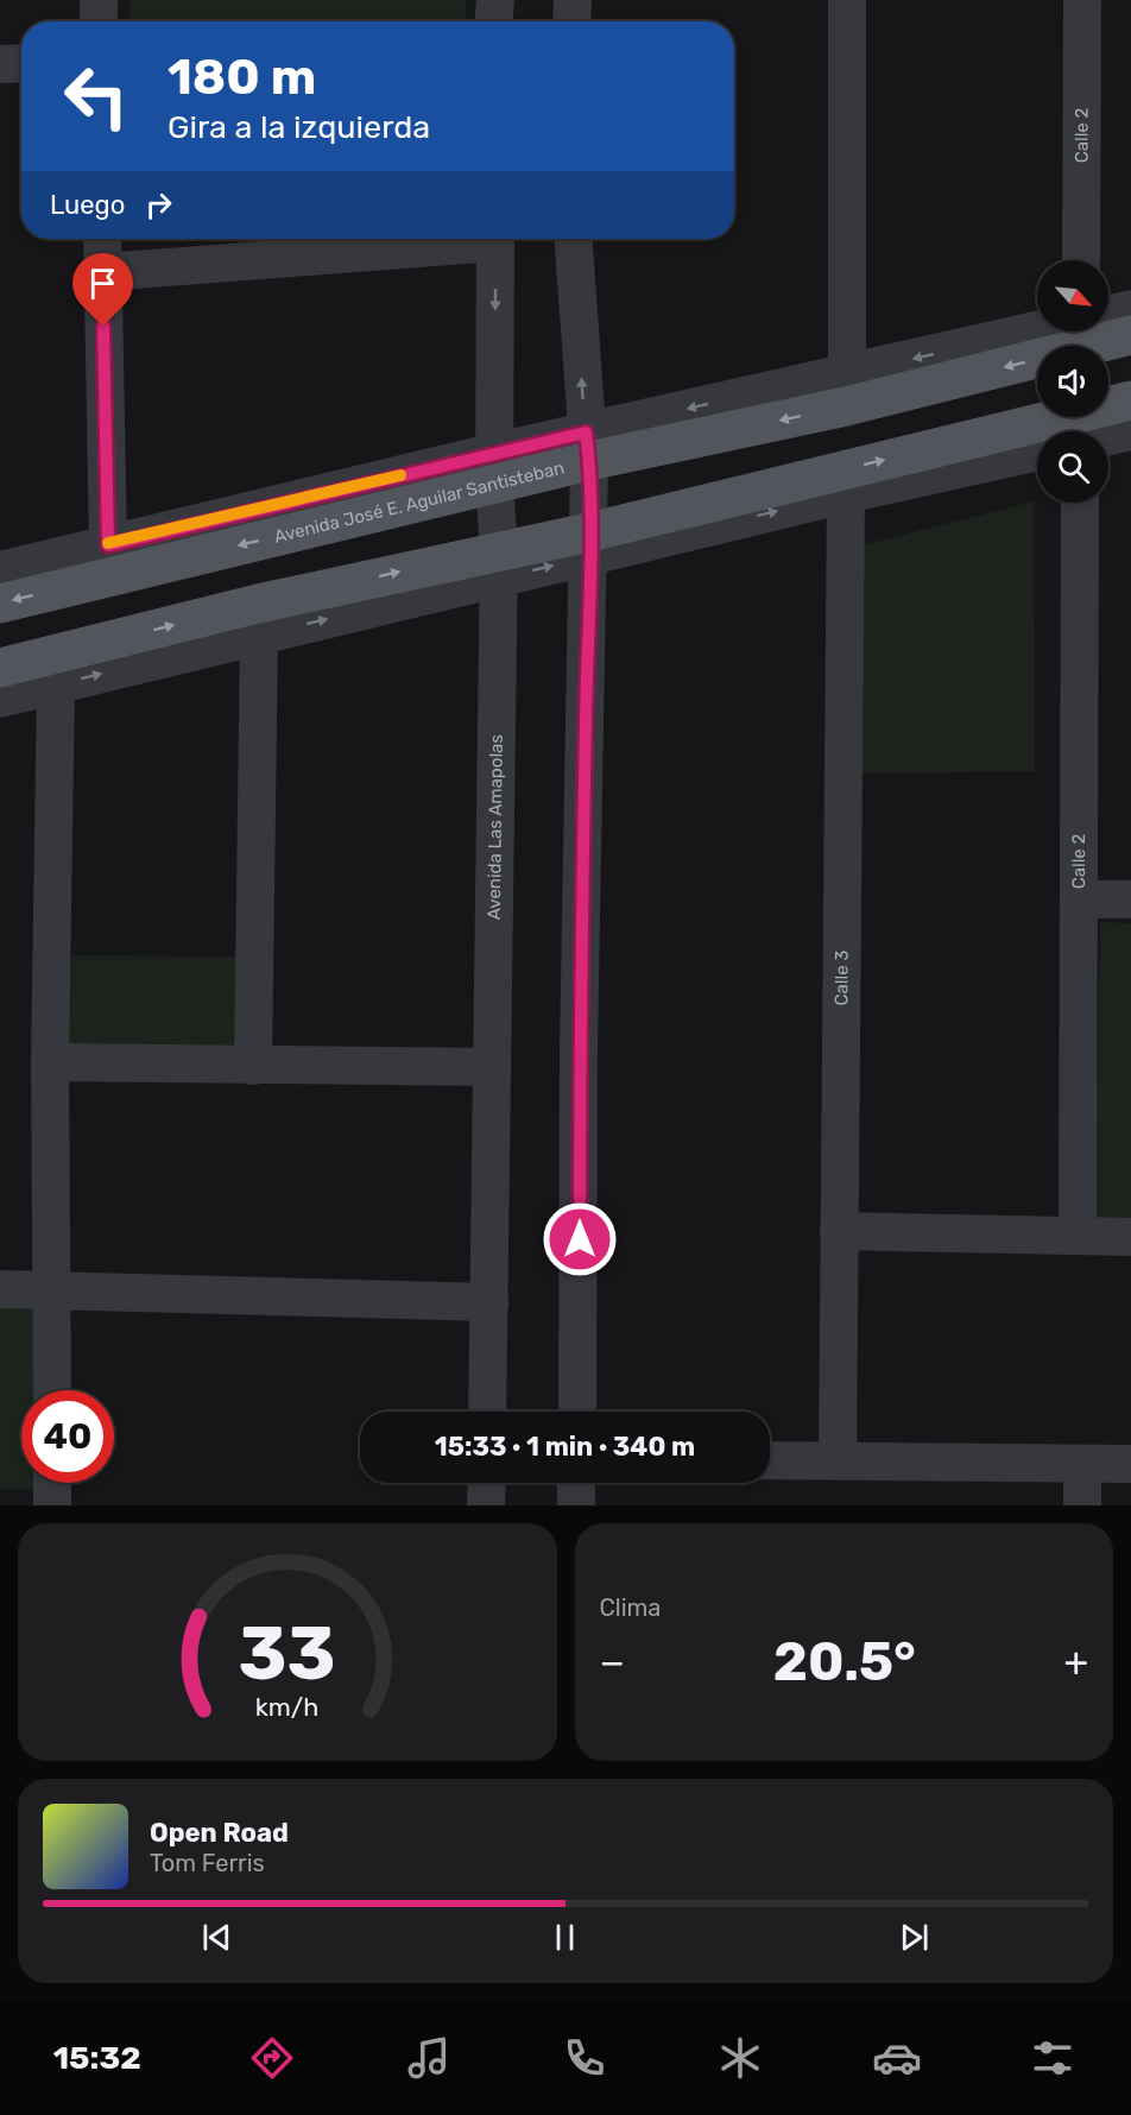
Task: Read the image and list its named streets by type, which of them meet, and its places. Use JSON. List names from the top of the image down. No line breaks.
{"streets":{"main road":["Avenida José E. Aguilar Santisteban"],"street":["Calle 2","Avenida Las Amapolas","Calle 3"]},"crossings":[["Avenida José E. Aguilar Santisteban","Avenida Las Amapolas"]],"north":"bottom right","page":{"turn":["180 m","Gira a la izquierda"],"then":"Luego","limit":"40","trip":"15:33 · 1 min · 340 m","tile":"Clima","heat":["−","20.5°","+"],"song":["Open Road","Tom Ferris"],"tabs":"15:32","gauge":["33","km/h"]}}
